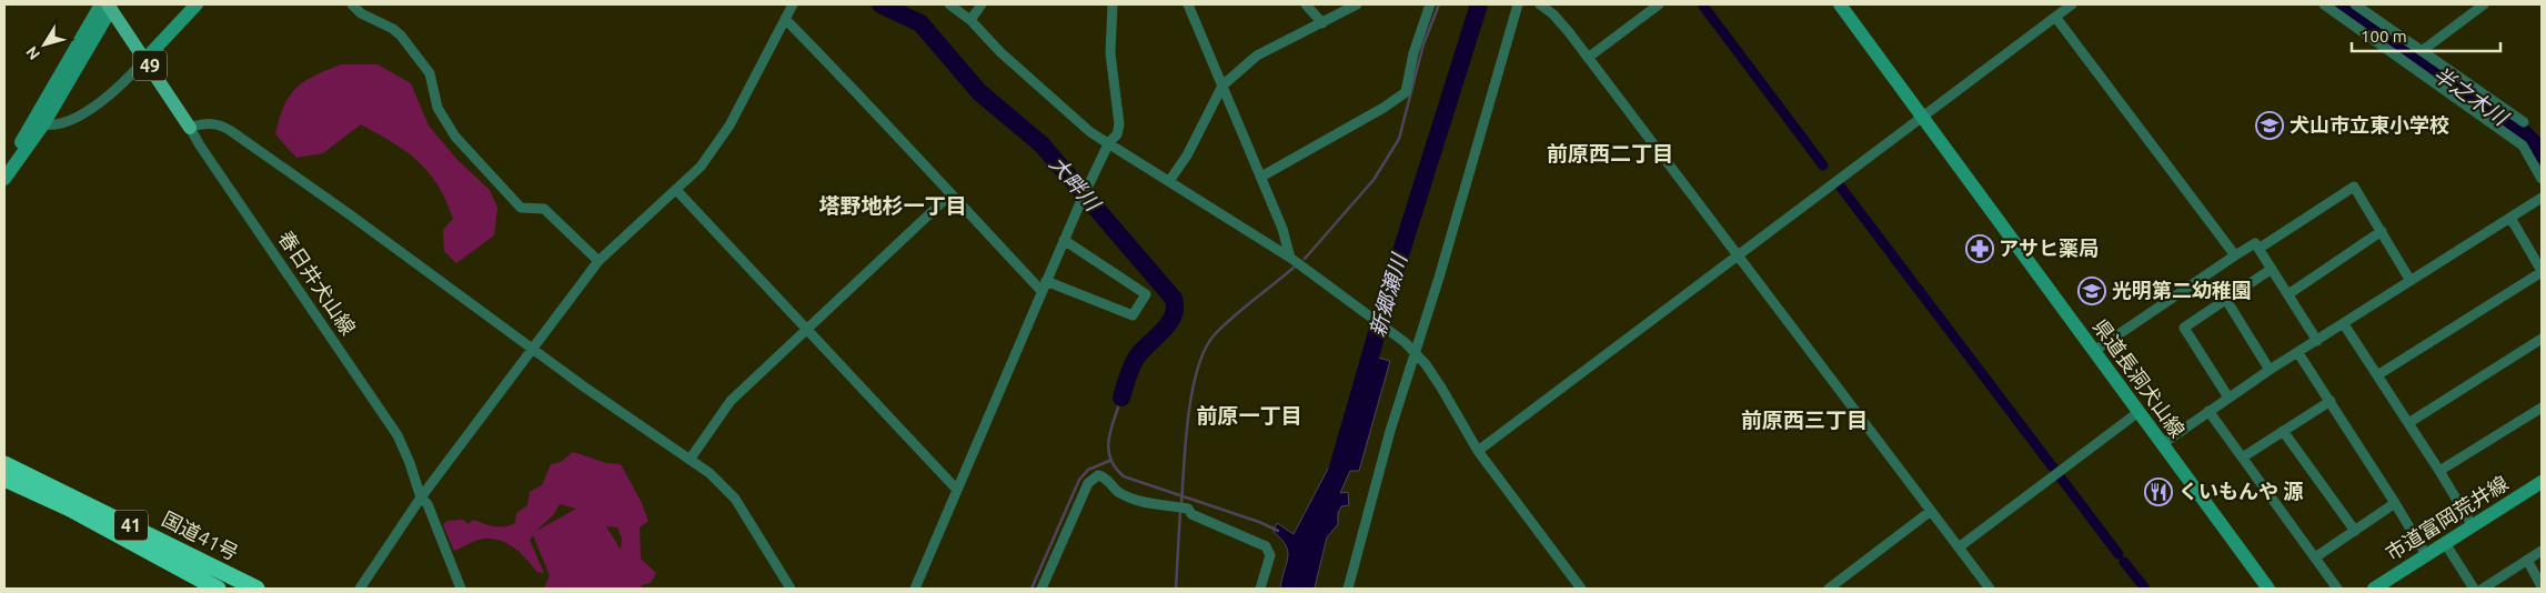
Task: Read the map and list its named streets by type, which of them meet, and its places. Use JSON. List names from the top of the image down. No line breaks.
{"streets":{"highway":["41","国道41号"],"main road":["49","春日井犬山線","県道長洞犬山線","市道富岡荒井線"]},"districts":["前原西二丁目","塔野地杉一丁目","前原一丁目","前原西三丁目"],"water":["半之木川","大畔川","新郷瀬川"],"places":{"school or university":["犬山市立東小学校","光明第二幼稚園"],"pharmacy":["アサヒ薬局"],"restaurant":["くいもんや 源"]},"scale_bar":"100 m","north":"bottom left"}
